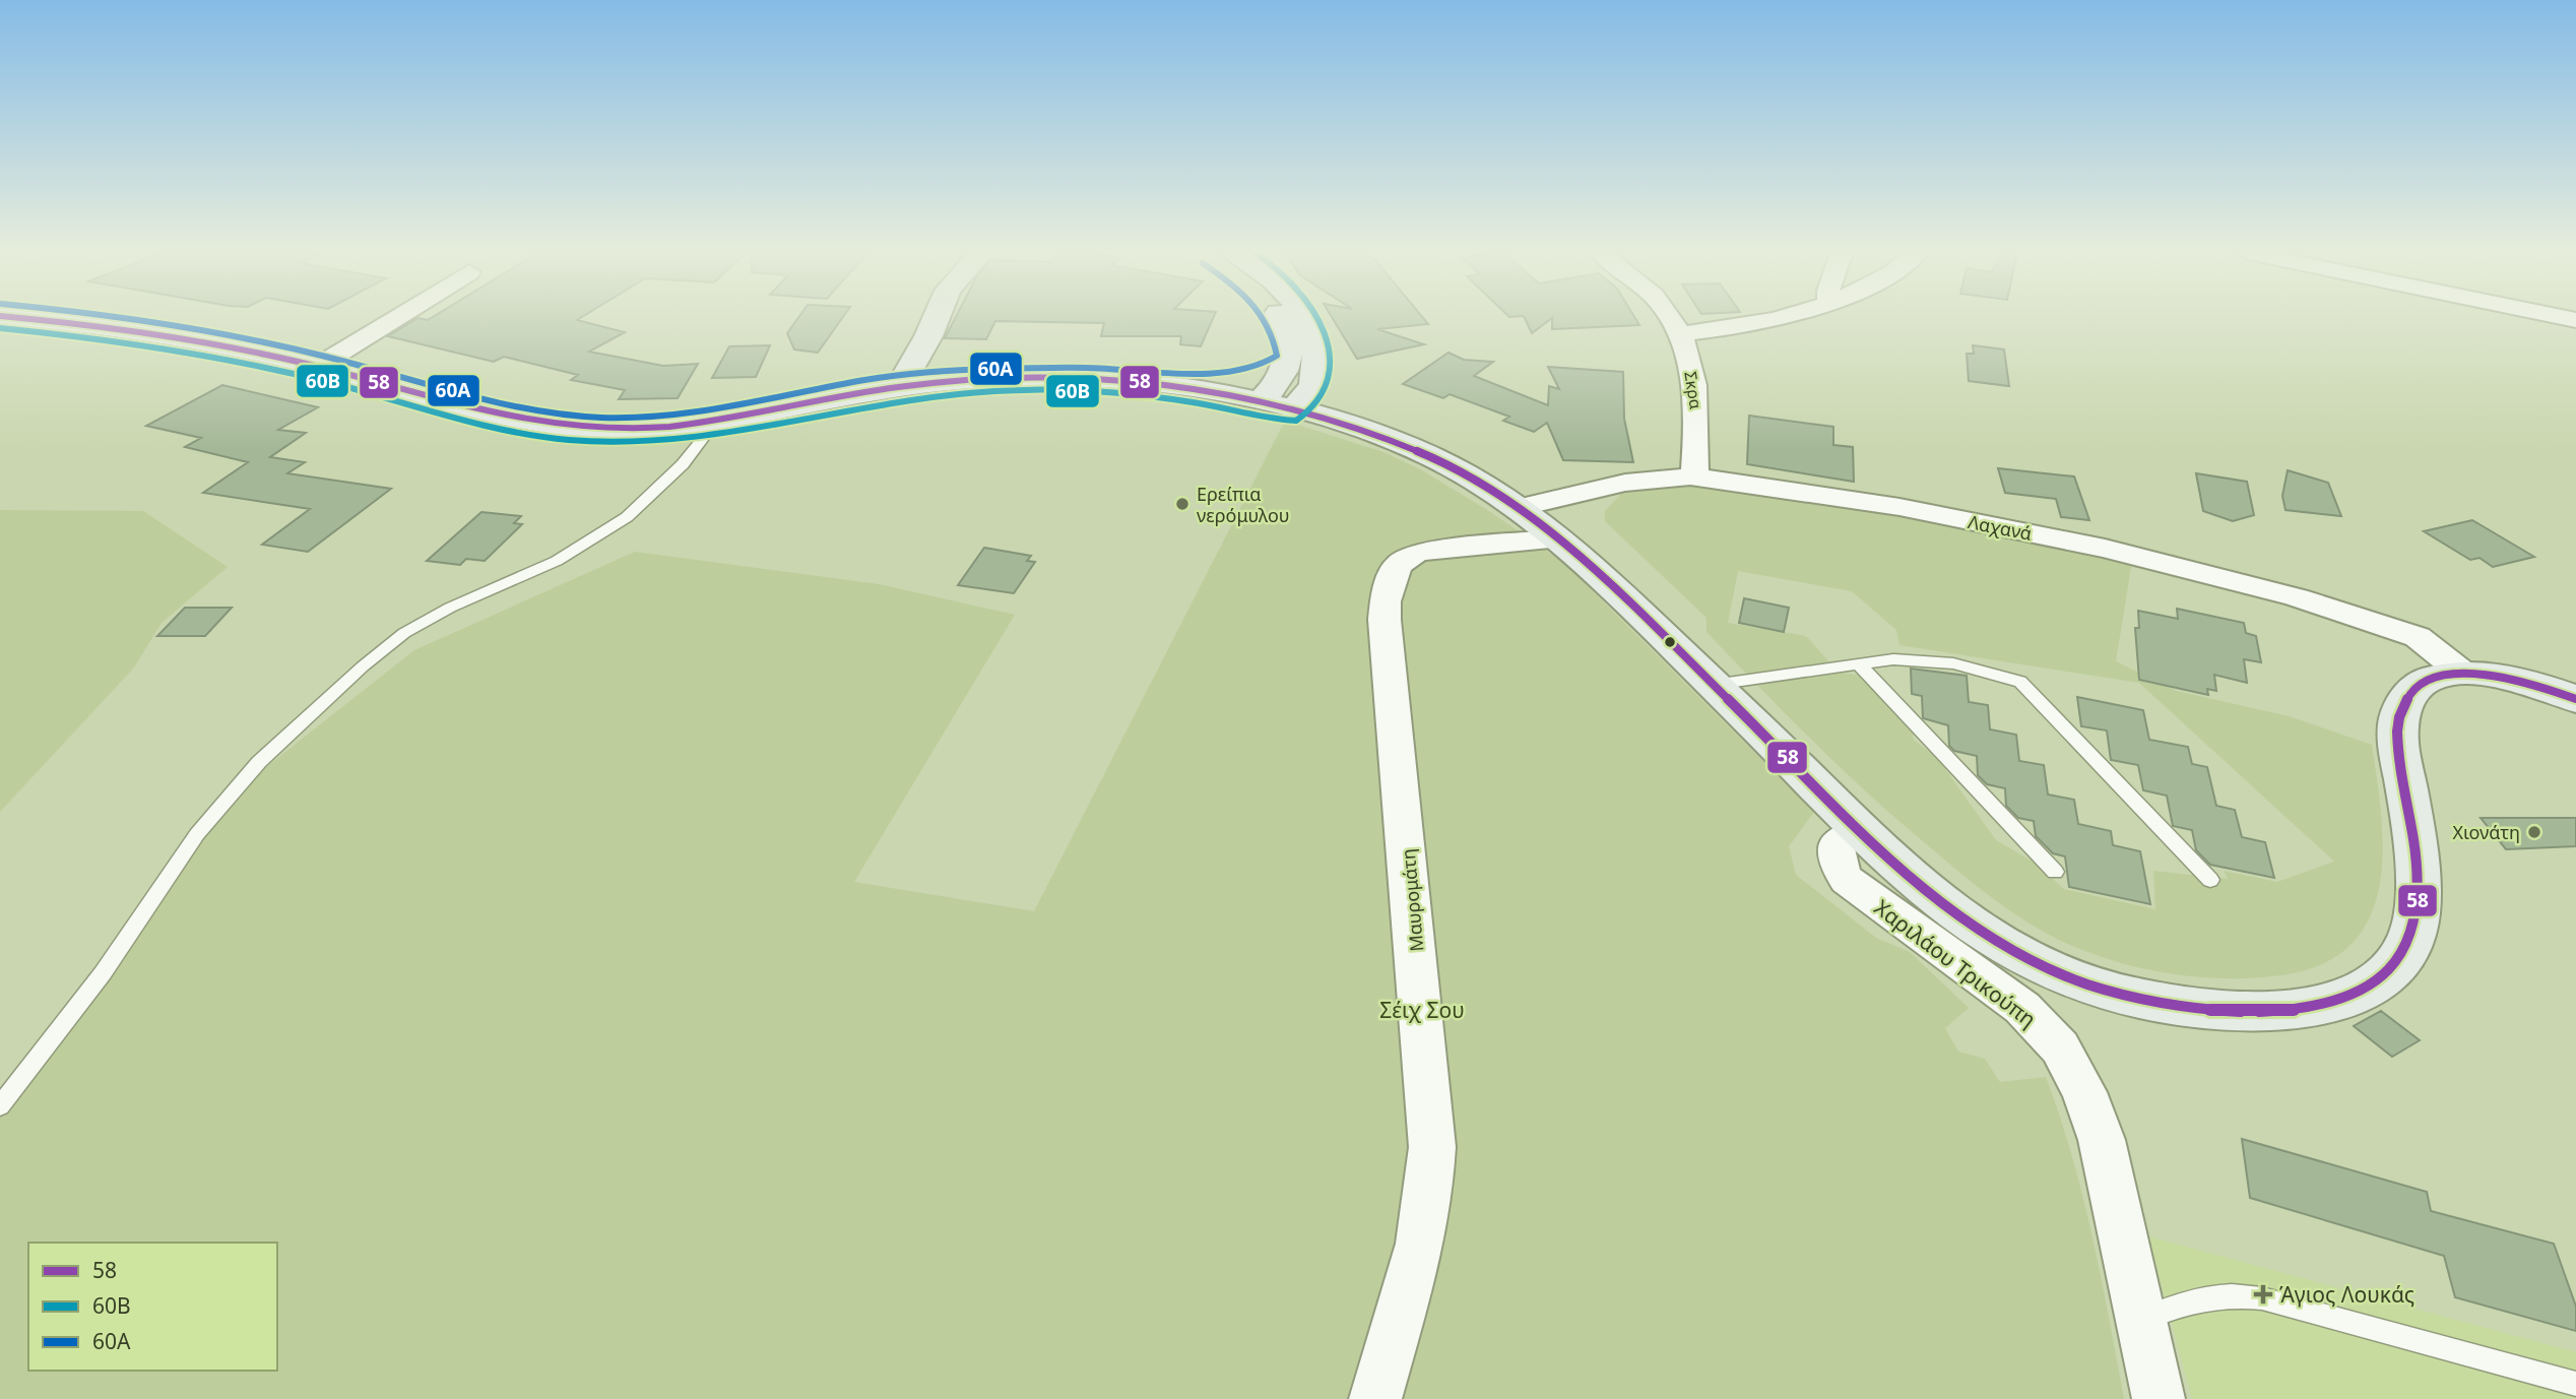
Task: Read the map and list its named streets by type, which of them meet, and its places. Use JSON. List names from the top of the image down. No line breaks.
{"streets":{"street":["Σκρα","Λαχανά","Μαυρομάτη","Χαριλάου Τρικούπη"]},"crossings":[["Σκρα","Λαχανά"]],"parks":["Σέιχ Σου"],"places":{"other":["Ερείπια νερόμυλου","Χιονάτη"],"health":["Άγιος Λουκάς"]},"lines":["transit line 58","transit line 60Β","transit line 60Α"],"legend":["58","60Β","60Α"]}
